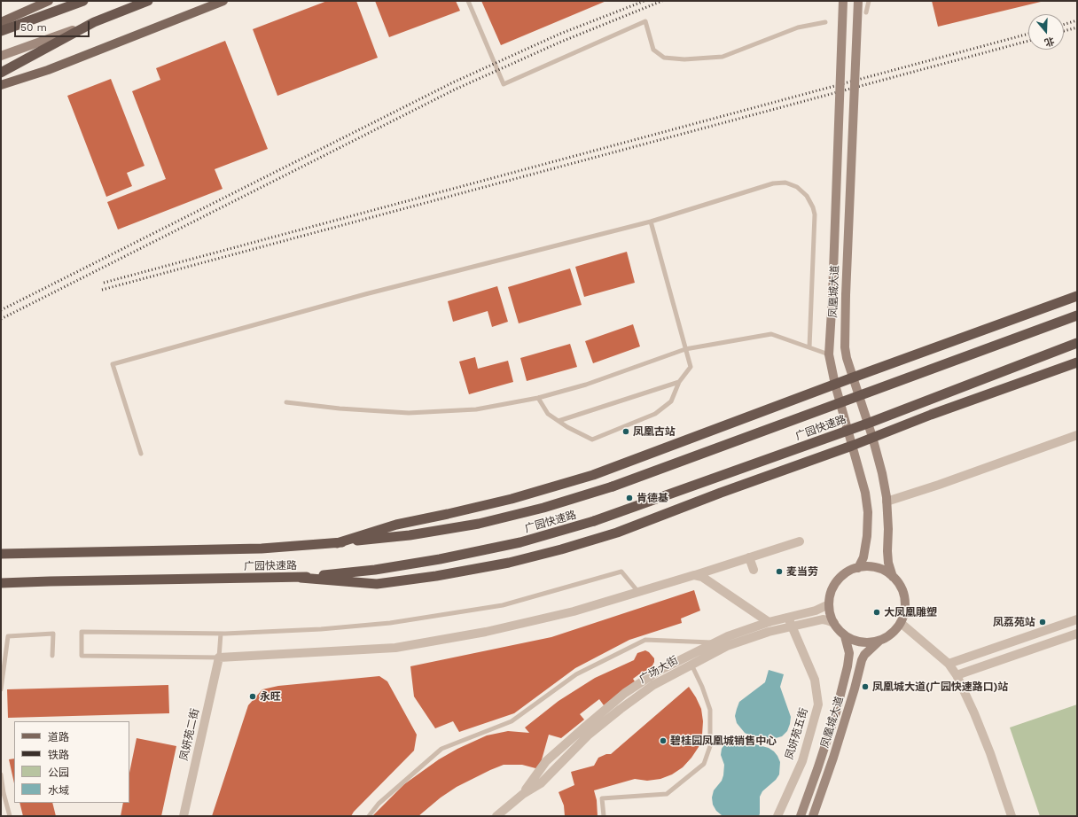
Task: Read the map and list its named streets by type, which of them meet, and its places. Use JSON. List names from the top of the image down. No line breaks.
{"streets":{"highway":["广园快速路"],"main road":["凤凰城大道"],"street":["广场大街","凤妍苑五街","凤妍苑二街"]},"crossings":[["凤凰城大道","广场大街"],["广场大街","凤妍苑五街"]],"places":["凤凰古站","肯德基","麦当劳","大凤凰雕塑","凤荔苑站","凤凰城大道(广园快速路口)站","永旺","碧桂园凤凰城销售中心"],"legend":["道路","铁路","公园","水域"],"scale_bar":"50 m","north":"bottom"}
